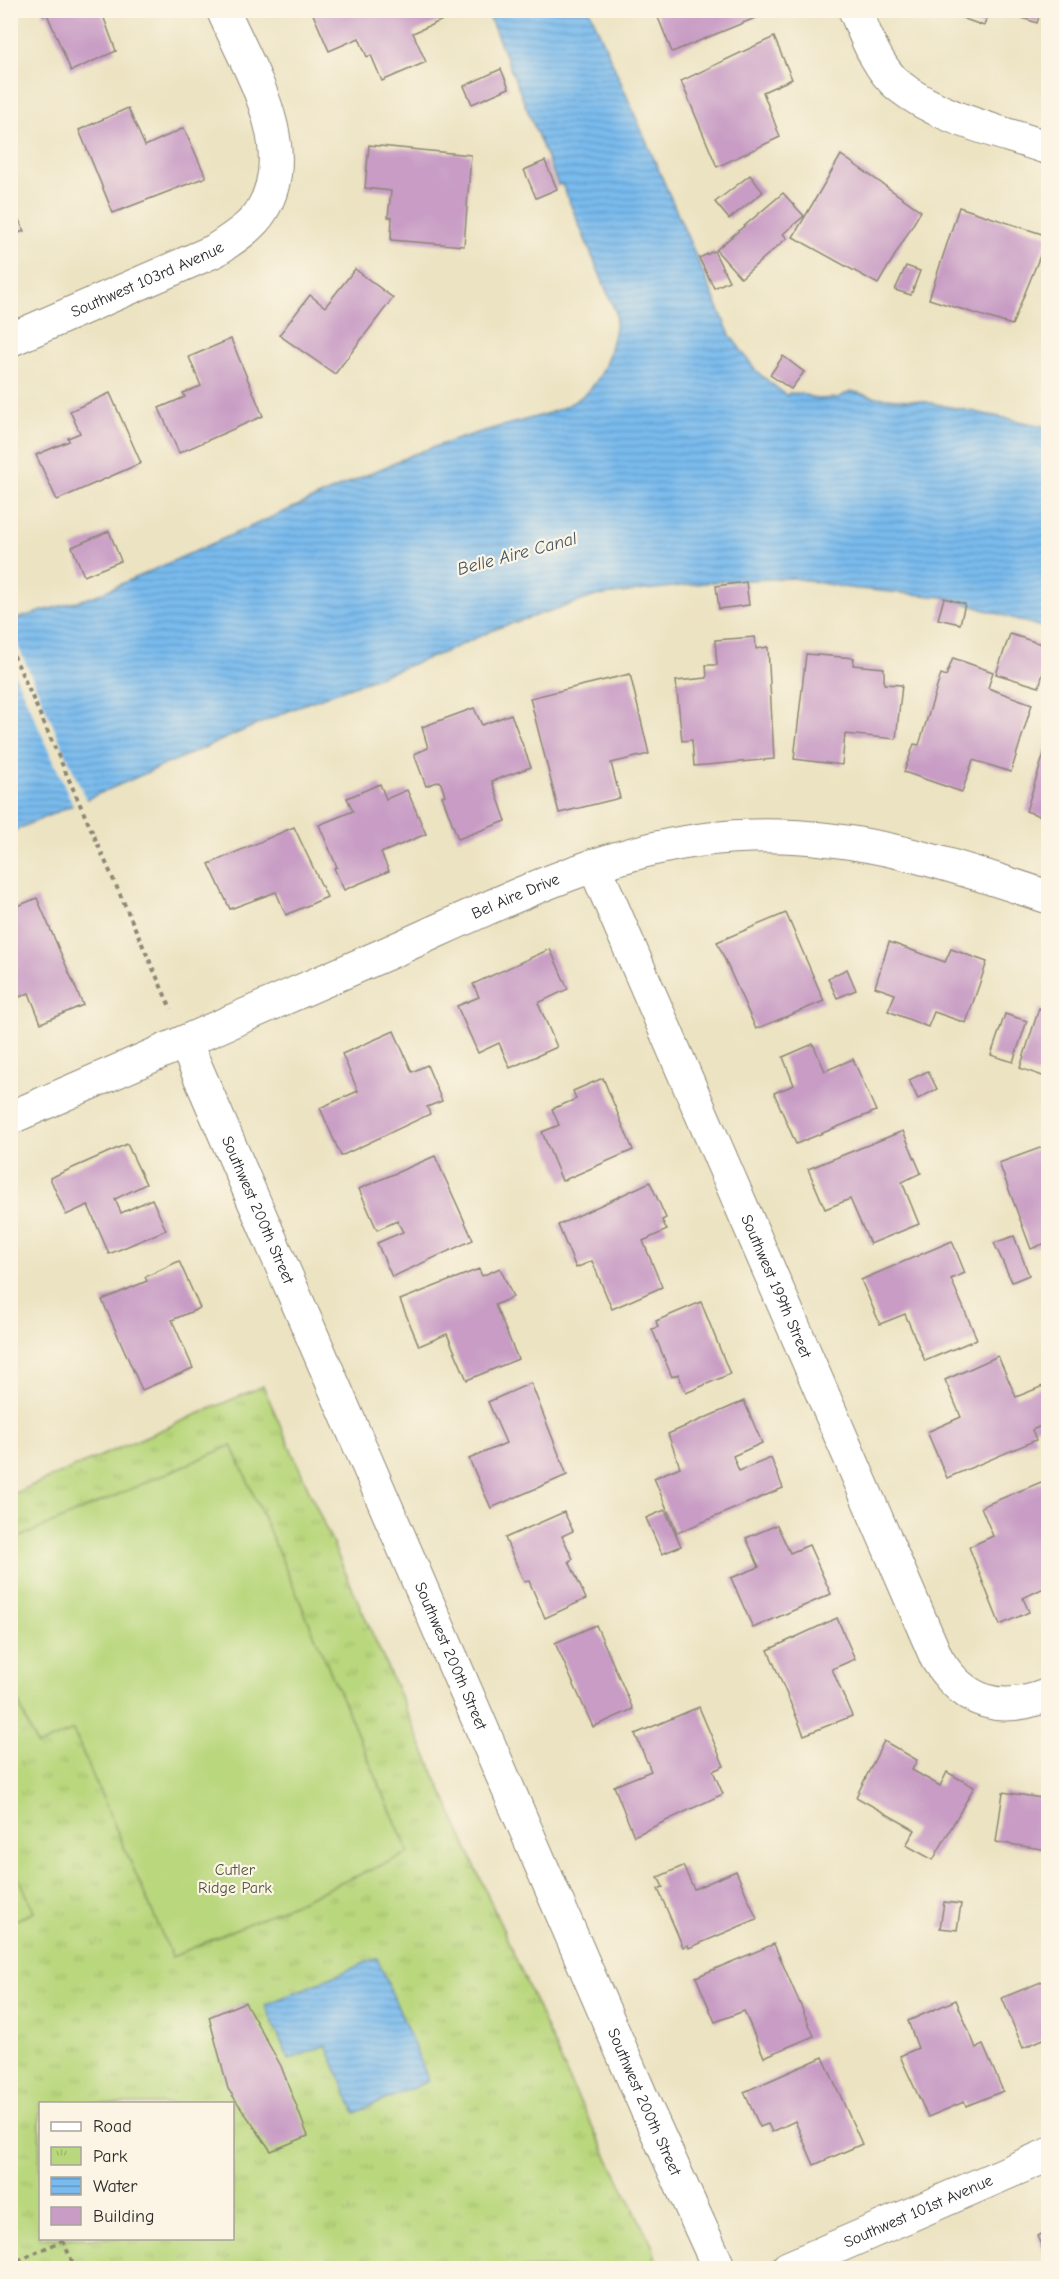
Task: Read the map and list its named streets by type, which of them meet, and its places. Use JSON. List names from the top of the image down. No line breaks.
{"streets":{"street":["Southwest 103rd Avenue","Bel Aire Drive","Southwest 200th Street","Southwest 199th Street","Southwest 101st Avenue"]},"crossings":[["Bel Aire Drive","Southwest 200th Street"],["Bel Aire Drive","Southwest 199th Street"]],"water":["Belle Aire Canal"],"parks":["Cutler Ridge Park"],"legend":["Road","Park","Water","Building"]}
